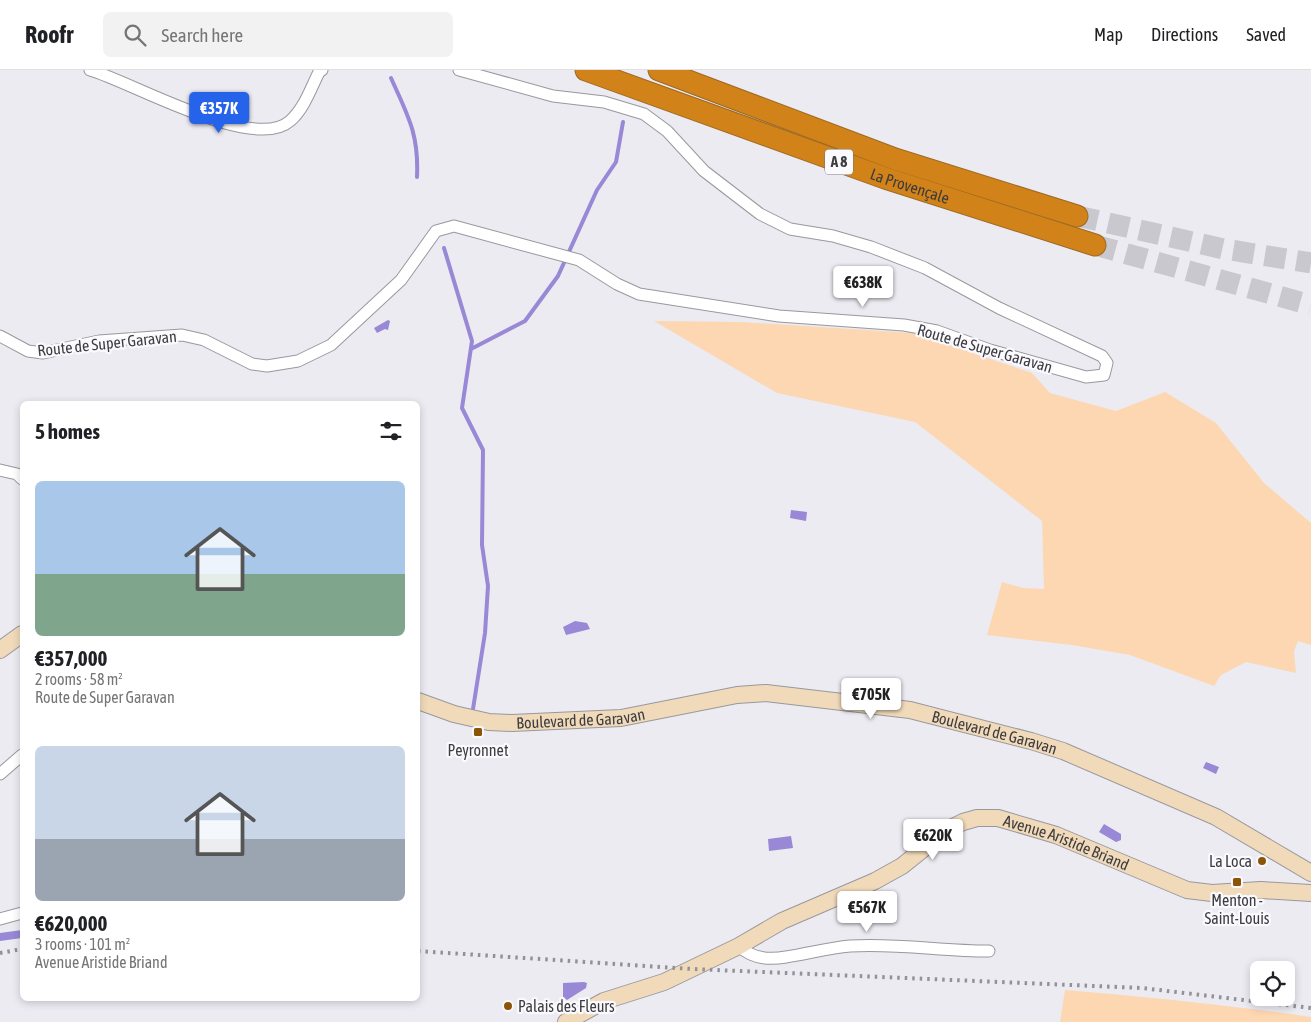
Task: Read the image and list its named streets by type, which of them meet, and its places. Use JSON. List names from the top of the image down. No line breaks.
{"streets":{"highway":["A 8","La Provençale"],"street":["Route de Super Garavan","Boulevard de Garavan","Avenue Aristide Briand"]},"places":{"transit":["Peyronnet","Menton - Saint-Louis"],"other":["La Loca","Palais des Fleurs"]},"page":{"header":"Roofr","search":"Search here","nav":["Map","Directions","Saved"],"price":["€357K","€638K","€705K","€620K","€567K"],"heading":"5 homes","list":[{"name":"€357,000","note":"2 rooms · 58 m² · Route de Super Garavan"},{"name":"€620,000","note":"3 rooms · 101 m² · Avenue Aristide Briand"}]}}
